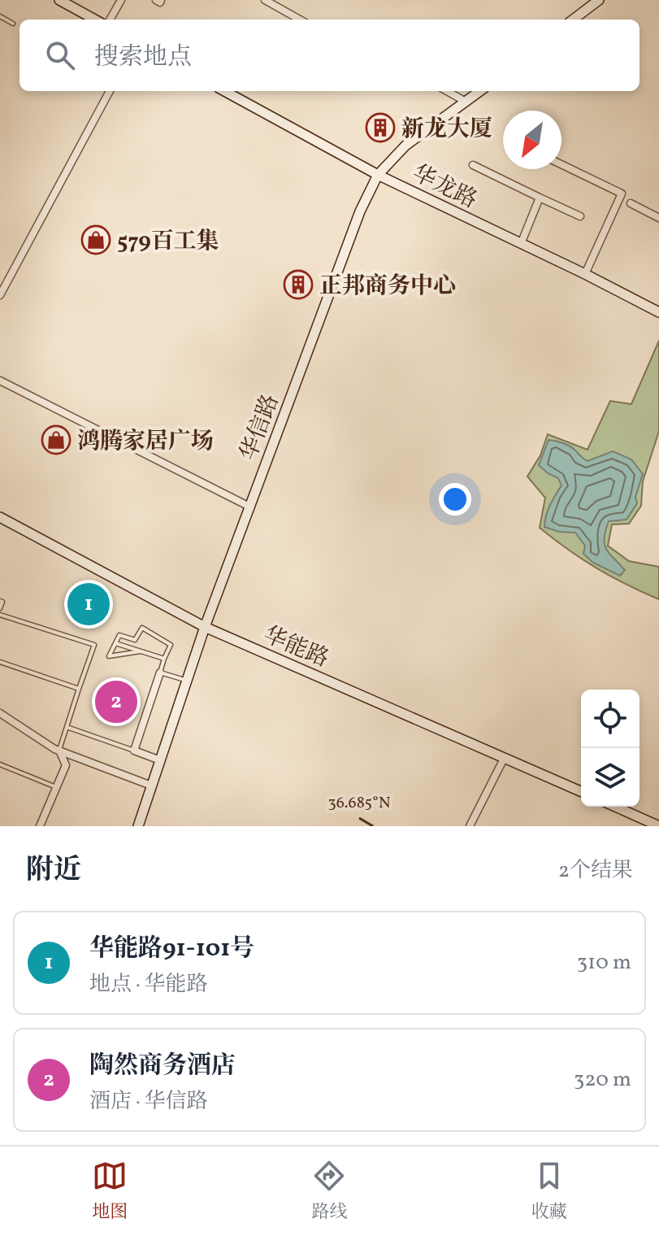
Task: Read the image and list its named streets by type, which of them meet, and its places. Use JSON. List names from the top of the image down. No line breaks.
{"streets":{"main road":["华龙路","华信路","华能路"]},"crossings":[["华龙路","华信路"],["华信路","华能路"]],"places":{"building":["新龙大厦","正邦商务中心"],"shop":["579百工集","鸿腾家居广场"]},"north":"bottom left","page":{"search":"搜索地点","pins":["1","2"],"heading":["附近","2个结果"],"list":[{"mark":"1","name":"华能路91-101号","note":"地点 · 华能路","value":"310 m"},{"mark":"2","name":"陶然商务酒店","note":"酒店 · 华信路","value":"320 m"}],"nav":["地图","路线","收藏"]},"coordinates":["36.685°N"]}
